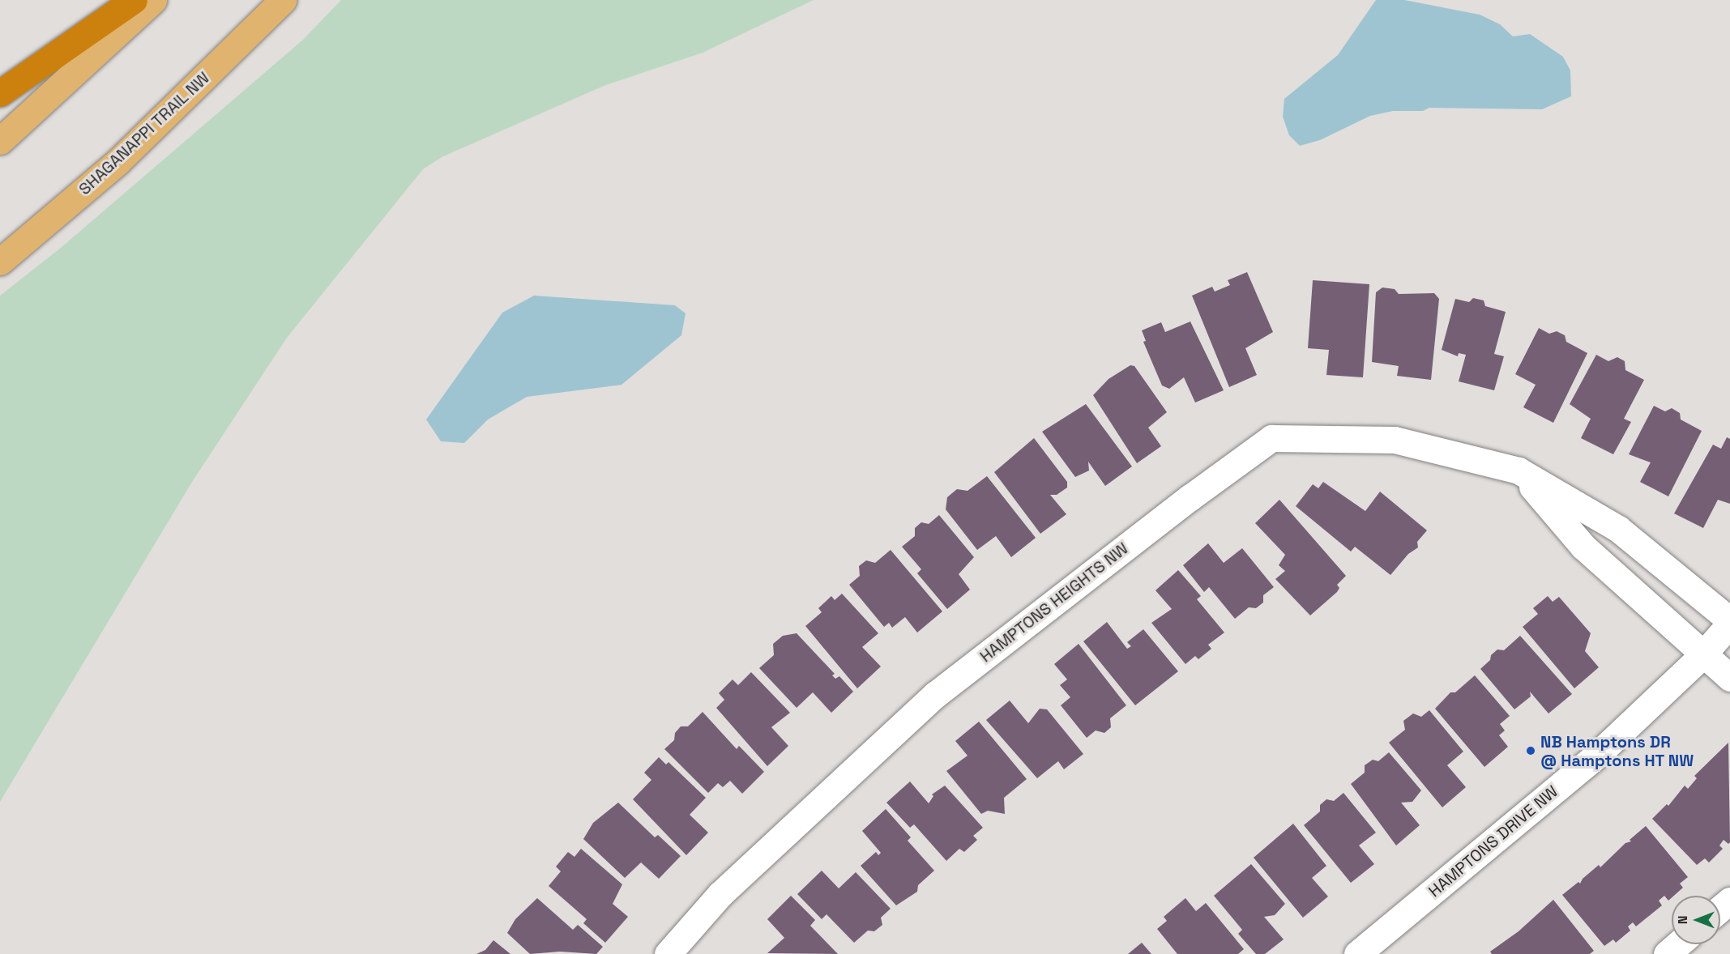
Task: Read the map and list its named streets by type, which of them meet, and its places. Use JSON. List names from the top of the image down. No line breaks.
{"streets":{"main road":["SHAGANAPPI TRAIL NW"],"street":["HAMPTONS HEIGHTS NW","HAMPTONS DRIVE NW"]},"crossings":[["HAMPTONS HEIGHTS NW","HAMPTONS DRIVE NW"]],"places":["NB Hamptons DR @ Hamptons HT NW"],"north":"left"}
